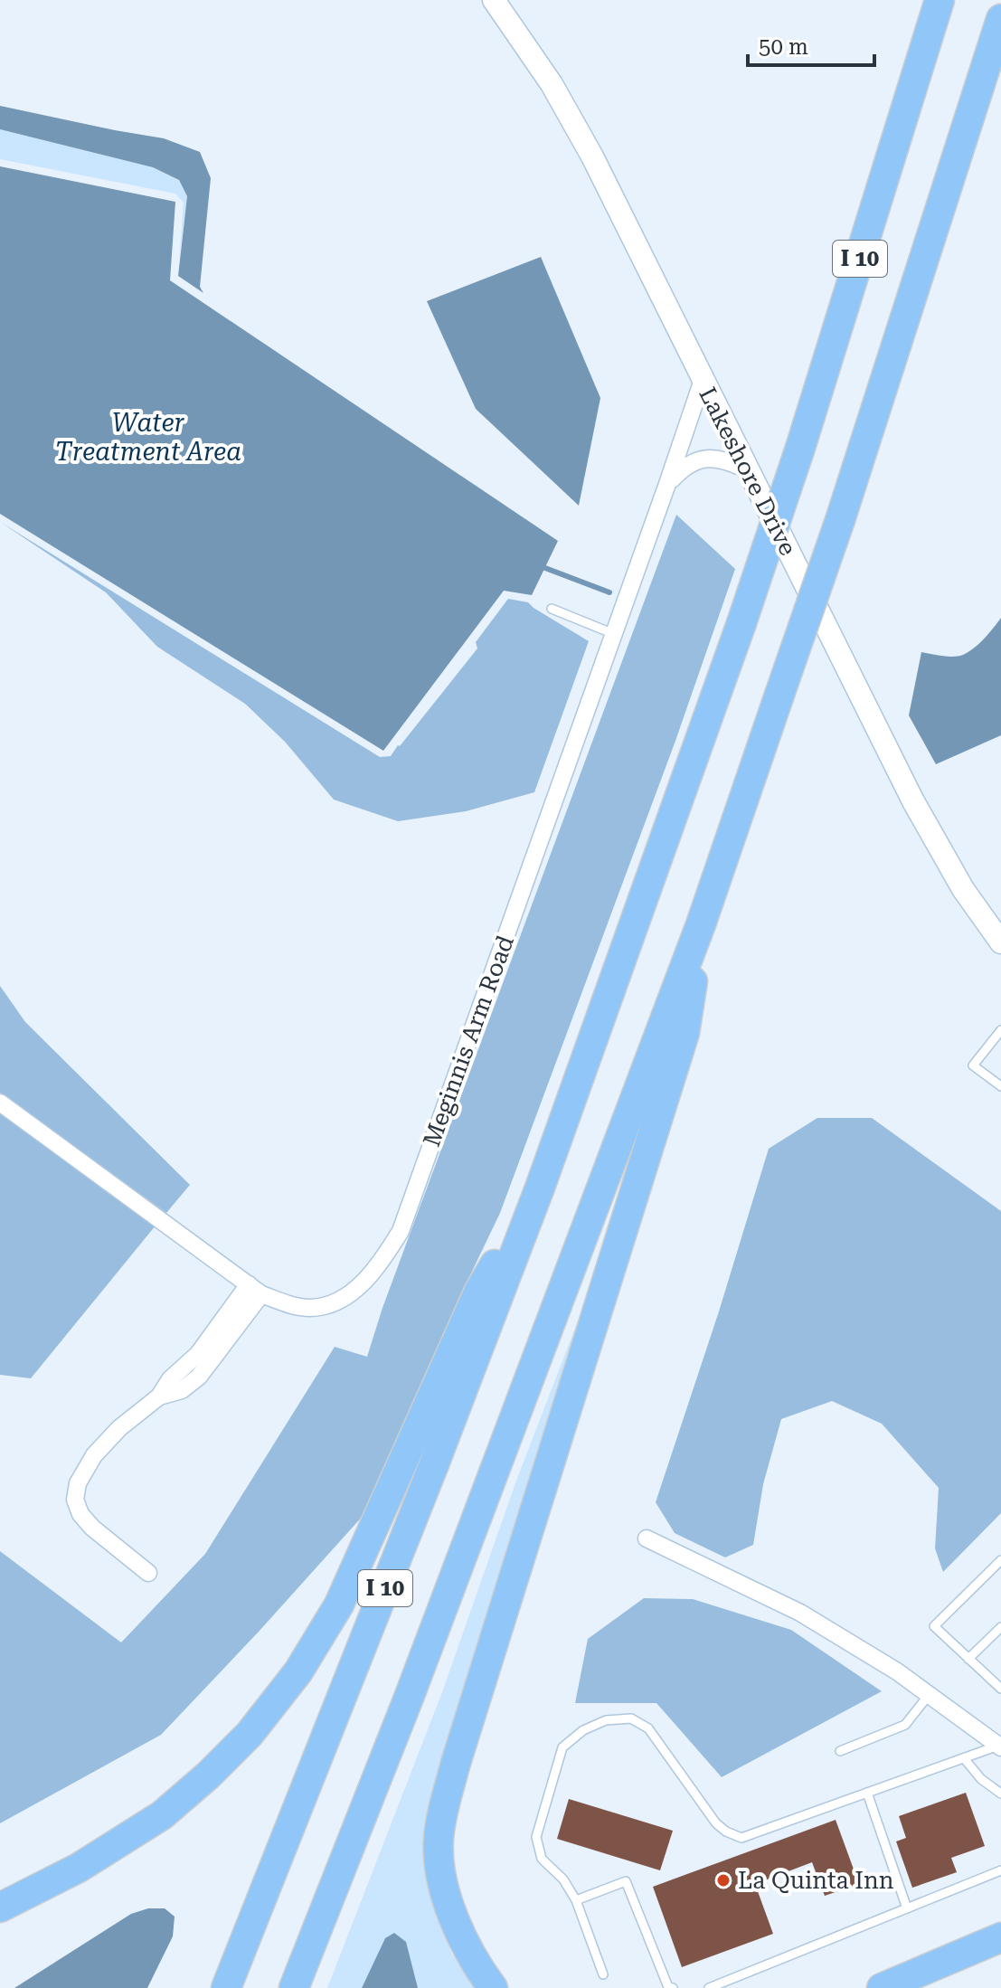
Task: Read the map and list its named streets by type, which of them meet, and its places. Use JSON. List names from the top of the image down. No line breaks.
{"streets":{"highway":["I 10"],"street":["Lakeshore Drive","Meginnis Arm Road"]},"crossings":[["Lakeshore Drive","Meginnis Arm Road"]],"water":["Water Treatment Area"],"places":["La Quinta Inn"],"scale_bar":"50 m"}
